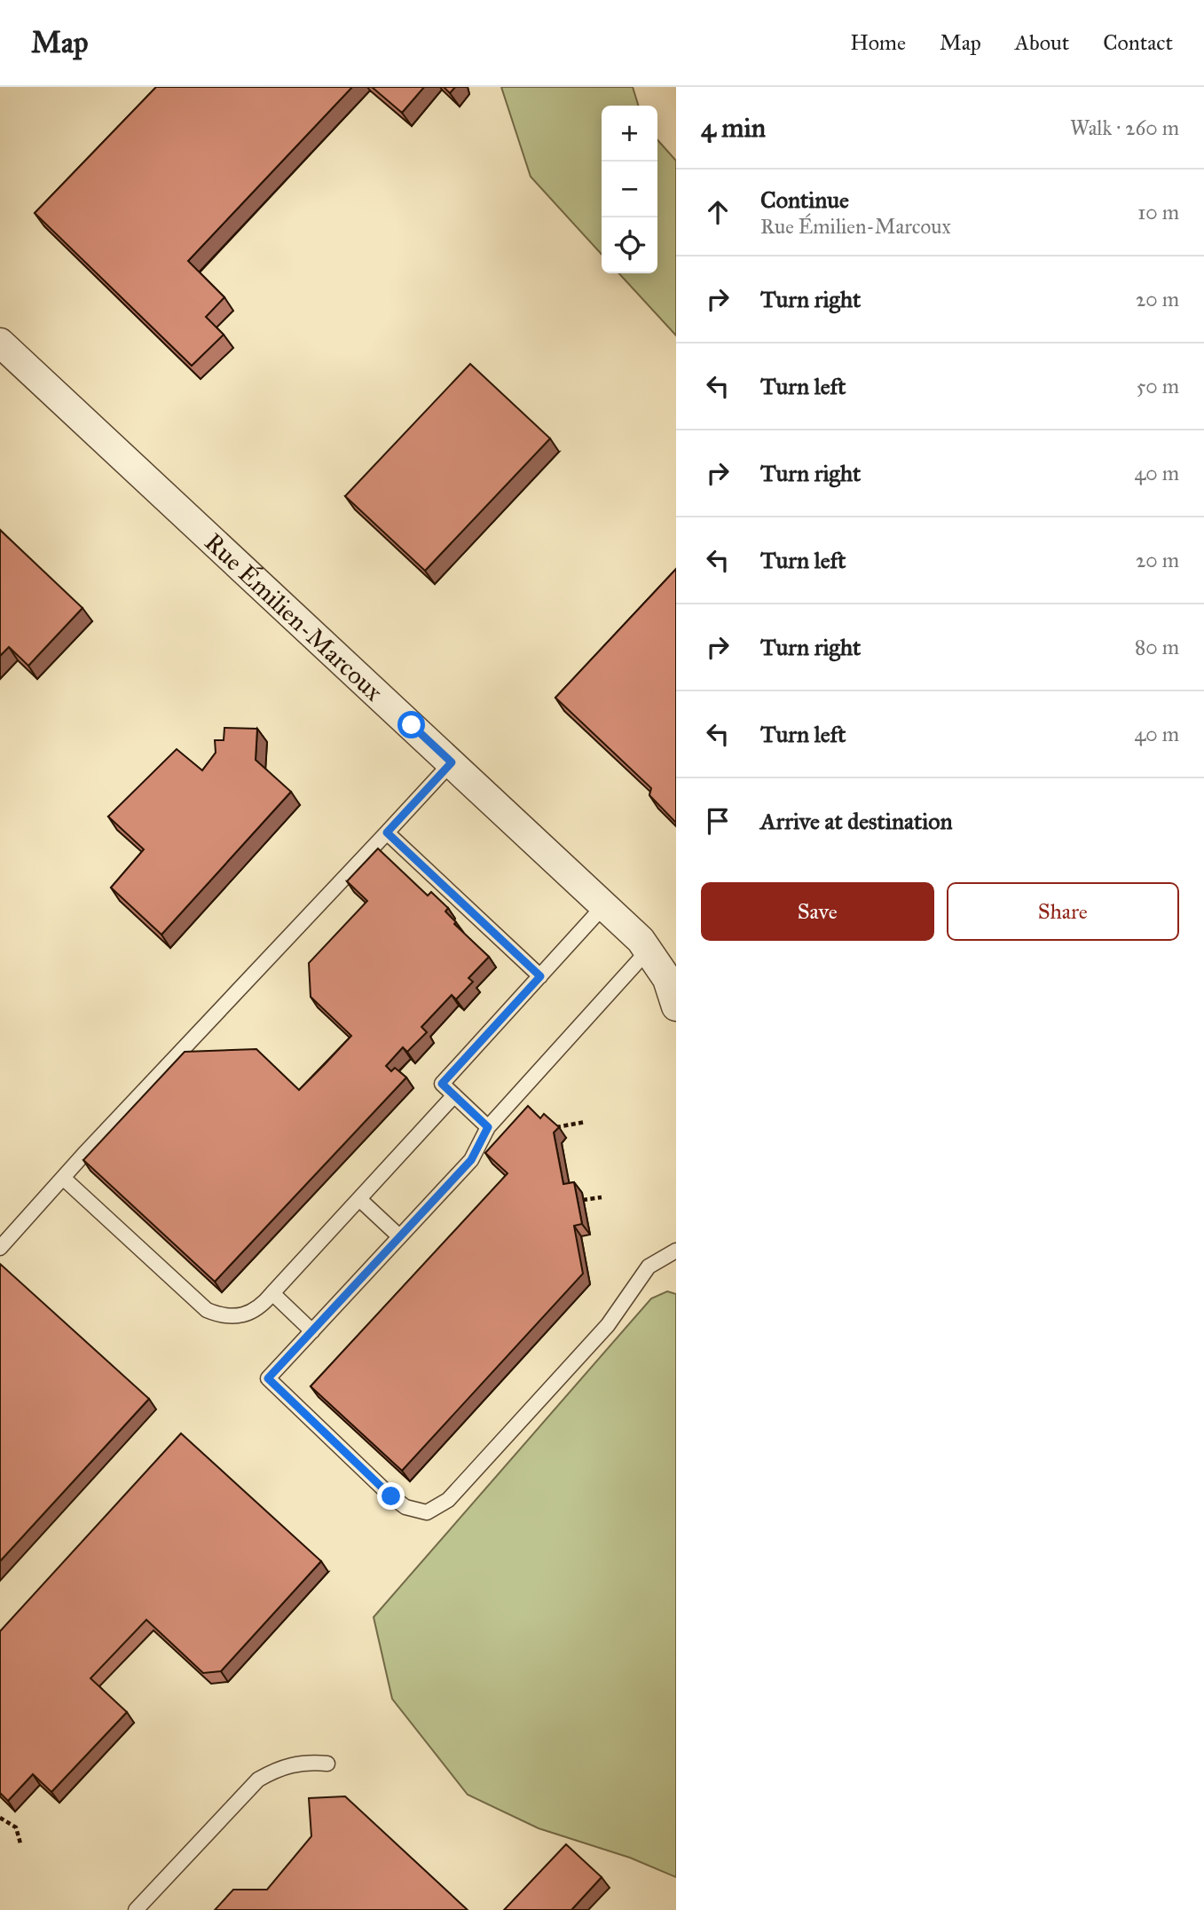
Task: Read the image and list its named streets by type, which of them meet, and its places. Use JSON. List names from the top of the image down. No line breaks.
{"streets":{"street":["Rue Émilien-Marcoux"]},"page":{"header":"Map","nav":["Home","Map","About","Contact"],"heading":["4 min","Walk · 260 m"],"map_buttons":["+","−"],"list":[["Continue","Rue Émilien-Marcoux","10 m"],["Turn right","20 m"],["Turn left","50 m"],["Turn right","40 m"],["Turn left","20 m"],["Turn right","80 m"],["Turn left","40 m"],"Arrive at destination"],"buttons":["Save","Share"]}}
